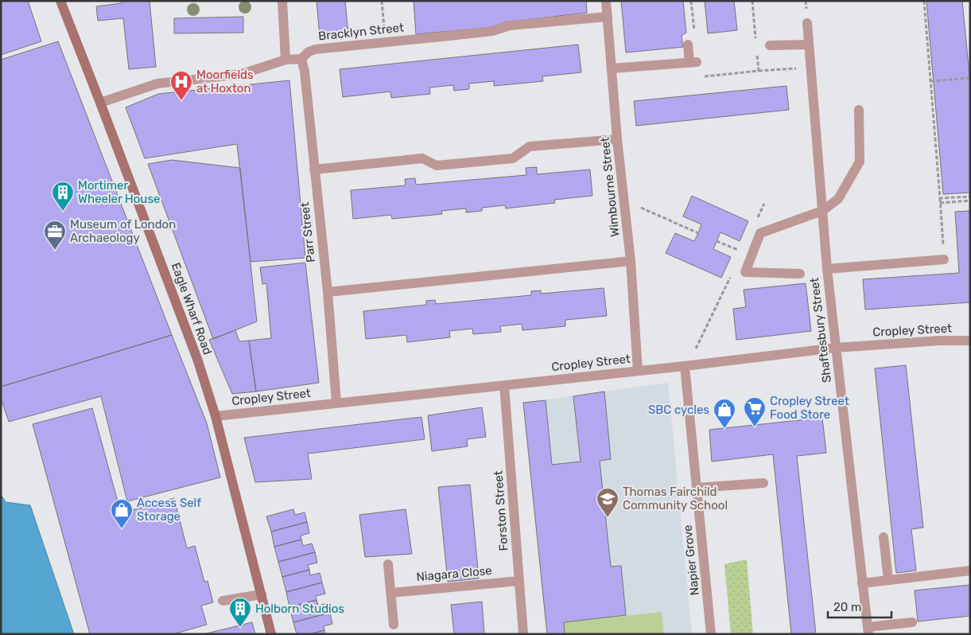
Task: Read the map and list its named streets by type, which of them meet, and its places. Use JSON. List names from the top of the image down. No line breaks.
{"streets":{"main road":["Eagle Wharf Road"],"street":["Bracklyn Street","Wimbourne Street","Parr Street","Shaftesbury Street","Cropley Street","Forston Street","Napier Grove","Niagara Close"]},"crossings":[["Bracklyn Street","Wimbourne Street"],["Bracklyn Street","Parr Street"],["Bracklyn Street","Eagle Wharf Road"],["Wimbourne Street","Cropley Street"],["Parr Street","Cropley Street"],["Eagle Wharf Road","Cropley Street"],["Shaftesbury Street","Cropley Street"],["Cropley Street","Forston Street"],["Cropley Street","Napier Grove"],["Forston Street","Niagara Close"]],"places":{"hospital":["Moorfields at Hoxton"],"building":["Mortimer Wheeler House","Holborn Studios"],"office":["Museum of London Archaeology"],"supermarket":["Cropley Street Food Store"],"shop":["SBC cycles","Access Self Storage"],"school or university":["Thomas Fairchild Community School"]},"scale_bar":"20 m"}
